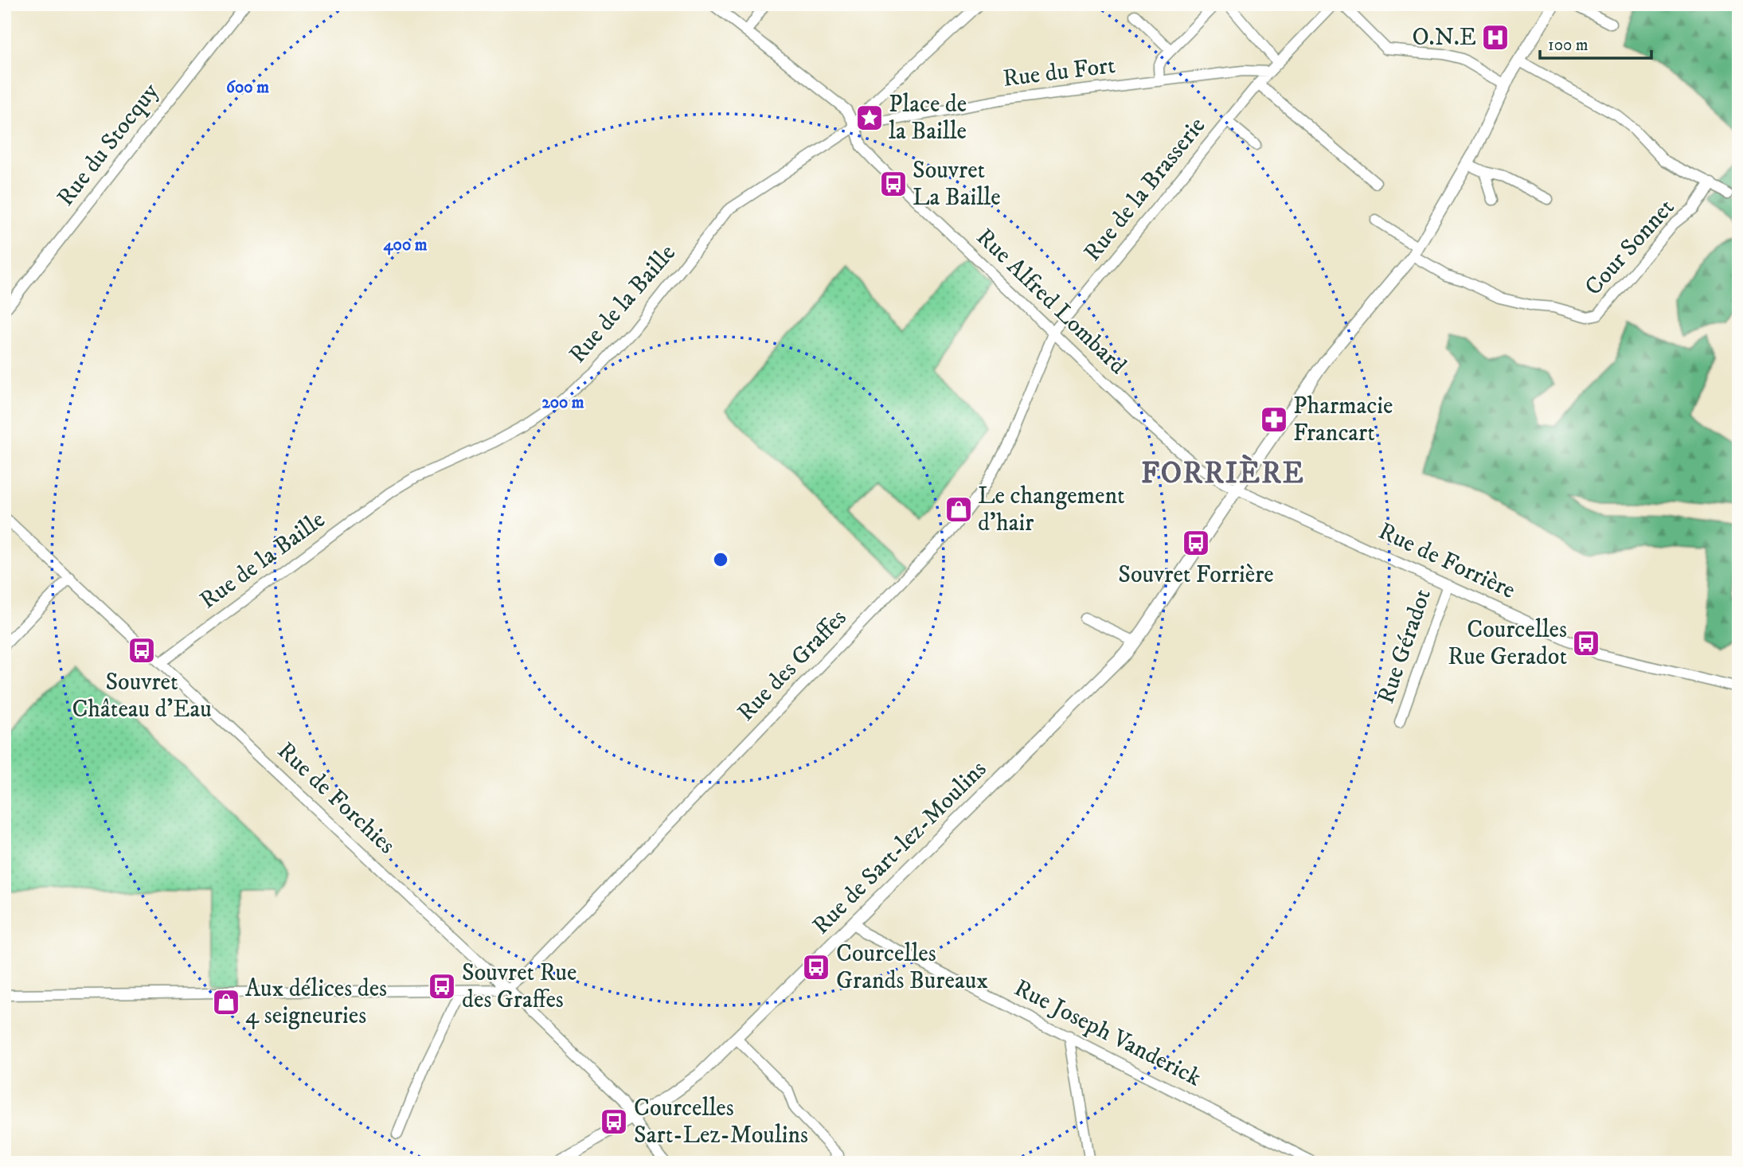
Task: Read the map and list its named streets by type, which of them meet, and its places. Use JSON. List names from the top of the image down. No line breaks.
{"streets":{"main road":["Rue de Sart-lez-Moulins"],"street":["Rue du Fort","Rue du Stocquy","Rue de la Brasserie","Cour Sonnet","Rue Alfred Lombard","Rue de la Baille","Rue de Forrière","Rue Géradot","Rue des Graffes","Rue de Forchies","Rue Joseph Vanderick"]},"crossings":[["Rue du Fort","Rue de la Brasserie"],["Rue du Fort","Rue Alfred Lombard"],["Rue du Fort","Rue de la Baille"],["Rue de la Brasserie","Rue Alfred Lombard"],["Rue de la Brasserie","Rue des Graffes"],["Cour Sonnet","Rue de Sart-lez-Moulins"],["Rue Alfred Lombard","Rue de la Baille"],["Rue Alfred Lombard","Rue de Forrière"],["Rue Alfred Lombard","Rue des Graffes"],["Rue Alfred Lombard","Rue de Sart-lez-Moulins"],["Rue de la Baille","Rue de Forchies"],["Rue de Forrière","Rue Géradot"],["Rue de Forrière","Rue de Sart-lez-Moulins"],["Rue des Graffes","Rue de Forchies"],["Rue de Forchies","Rue de Sart-lez-Moulins"],["Rue de Sart-lez-Moulins","Rue Joseph Vanderick"]],"districts":["FORRIÈRE"],"places":{"hospital":["O.N.E"],"place":["Place de la Baille"],"bus stop":["Souvret La Baille","Souvret Forrière","Courcelles Rue Geradot","Souvret Château d'Eau","Courcelles Grands Bureaux","Souvret Rue des Graffes","Courcelles Sart-Lez-Moulins"],"pharmacy":["Pharmacie Francart"],"shop":["Le changement d'hair","Aux délices des 4 seigneuries"]},"scale_bar":"100 m","rings":["600 m","400 m","200 m"]}
